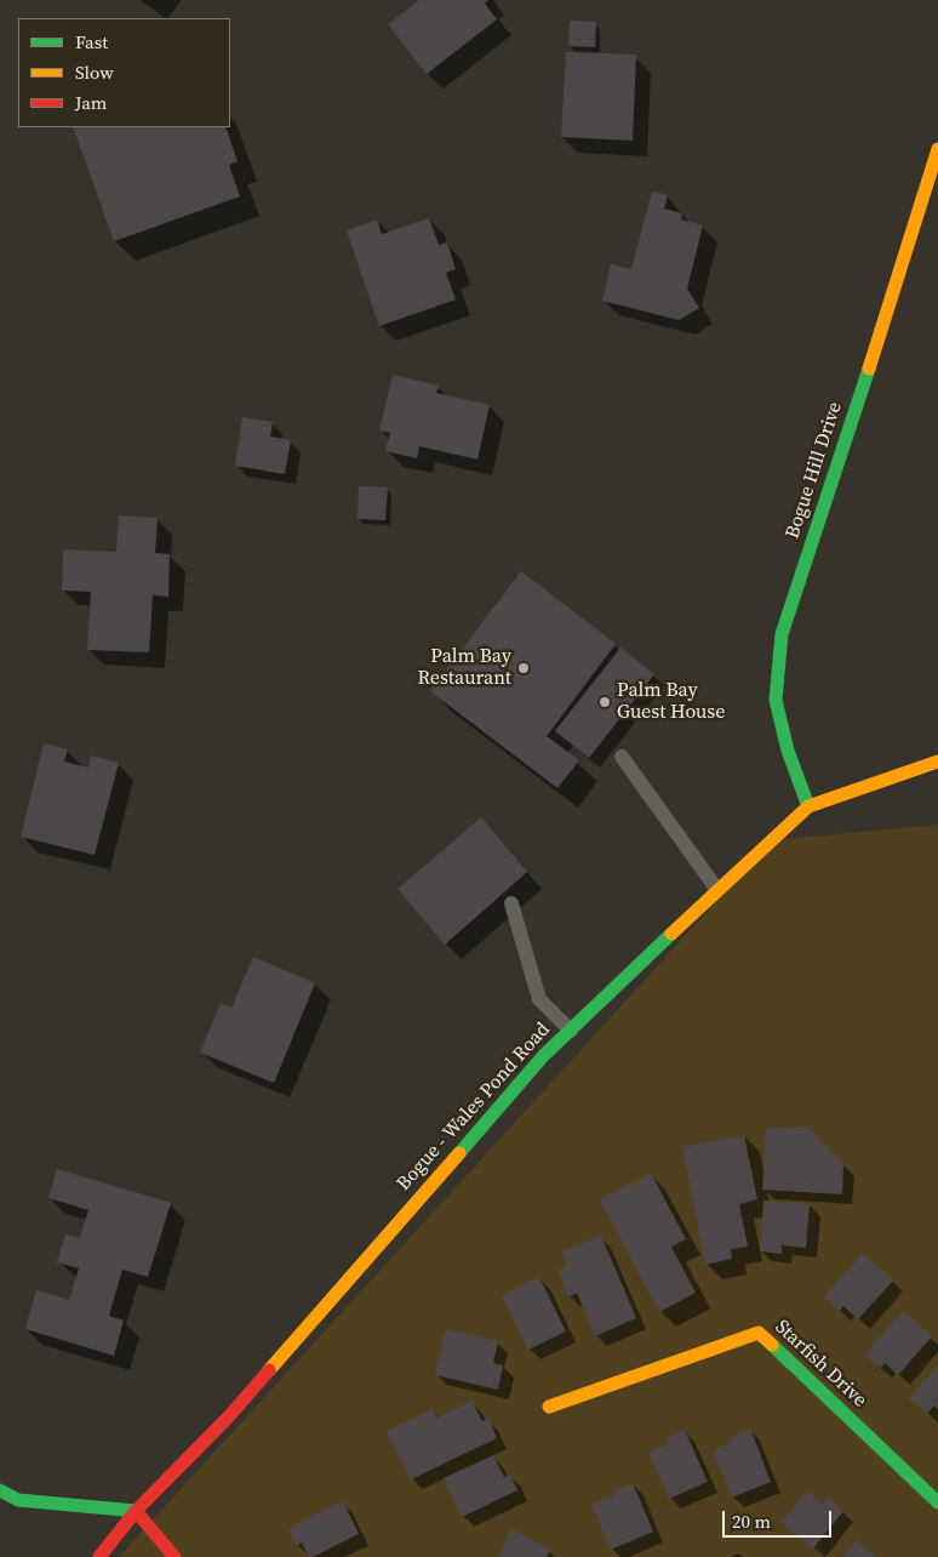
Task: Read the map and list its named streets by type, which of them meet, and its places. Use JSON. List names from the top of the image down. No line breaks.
{"streets":{"street":["Bogue Hill Drive","Bogue - Wales Pond Road","Starfish Drive"]},"crossings":[["Bogue Hill Drive","Bogue - Wales Pond Road"]],"places":["Palm Bay Restaurant","Palm Bay Guest House"],"legend":["Fast","Slow","Jam"],"scale_bar":"20 m"}
